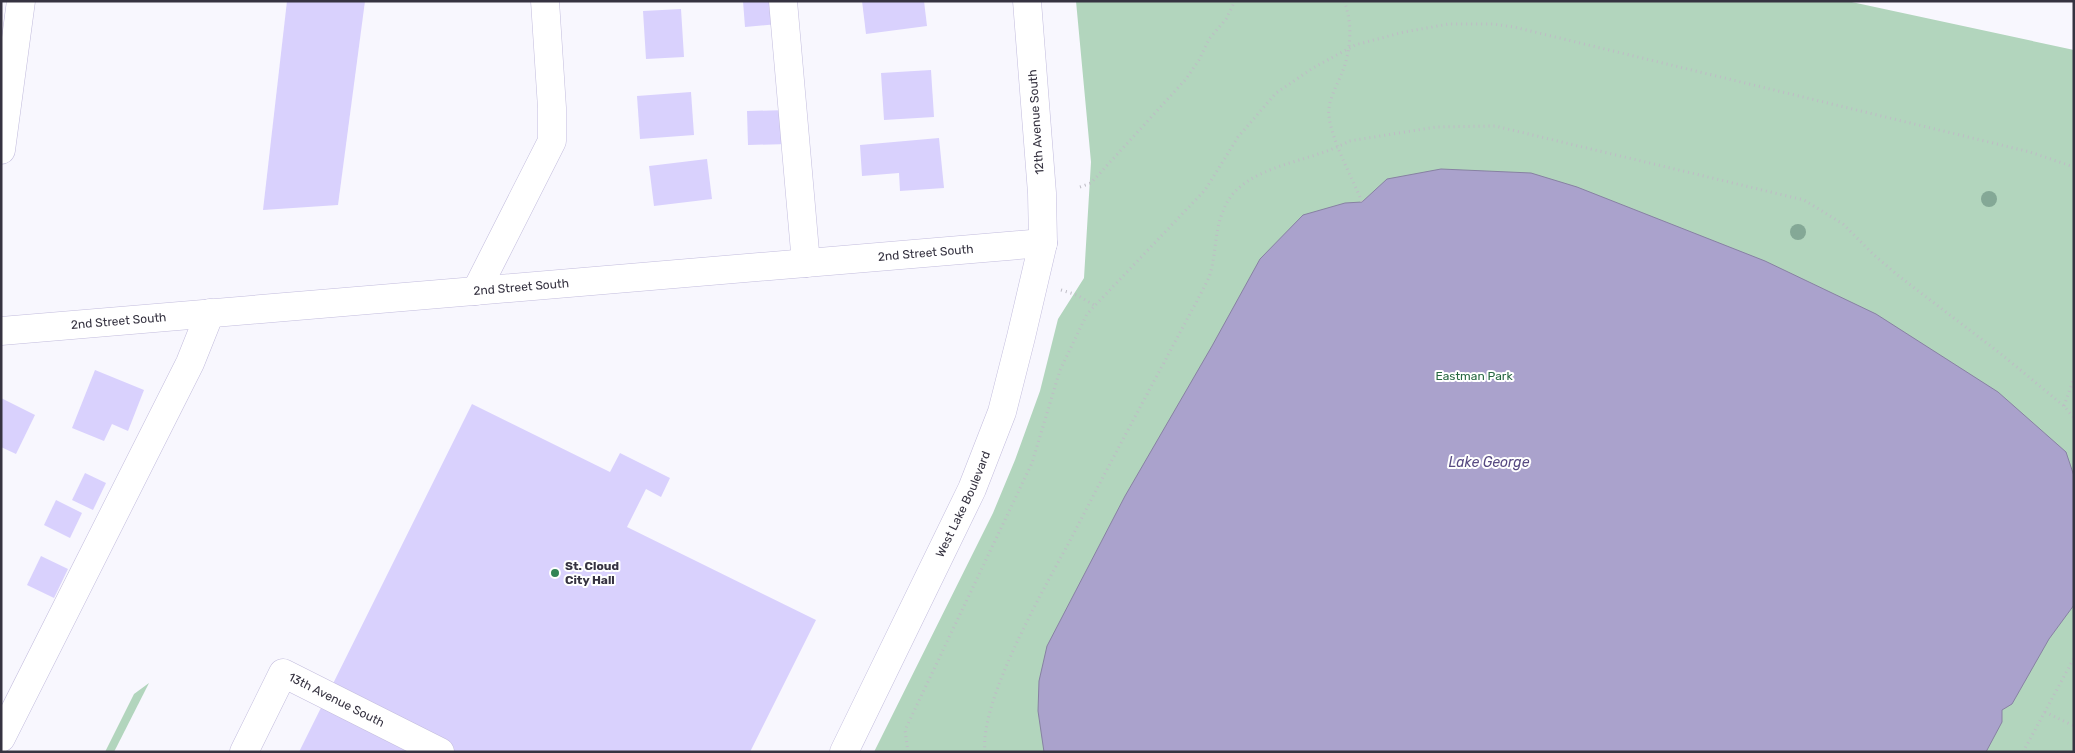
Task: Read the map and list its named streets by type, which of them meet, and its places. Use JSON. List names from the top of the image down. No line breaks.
{"streets":{"street":["12th Avenue South","2nd Street South","West Lake Boulevard","13th Avenue South"]},"crossings":[["12th Avenue South","2nd Street South"],["12th Avenue South","West Lake Boulevard"],["2nd Street South","West Lake Boulevard"]],"water":["Lake George"],"parks":["Eastman Park"],"places":["St. Cloud City Hall"]}
